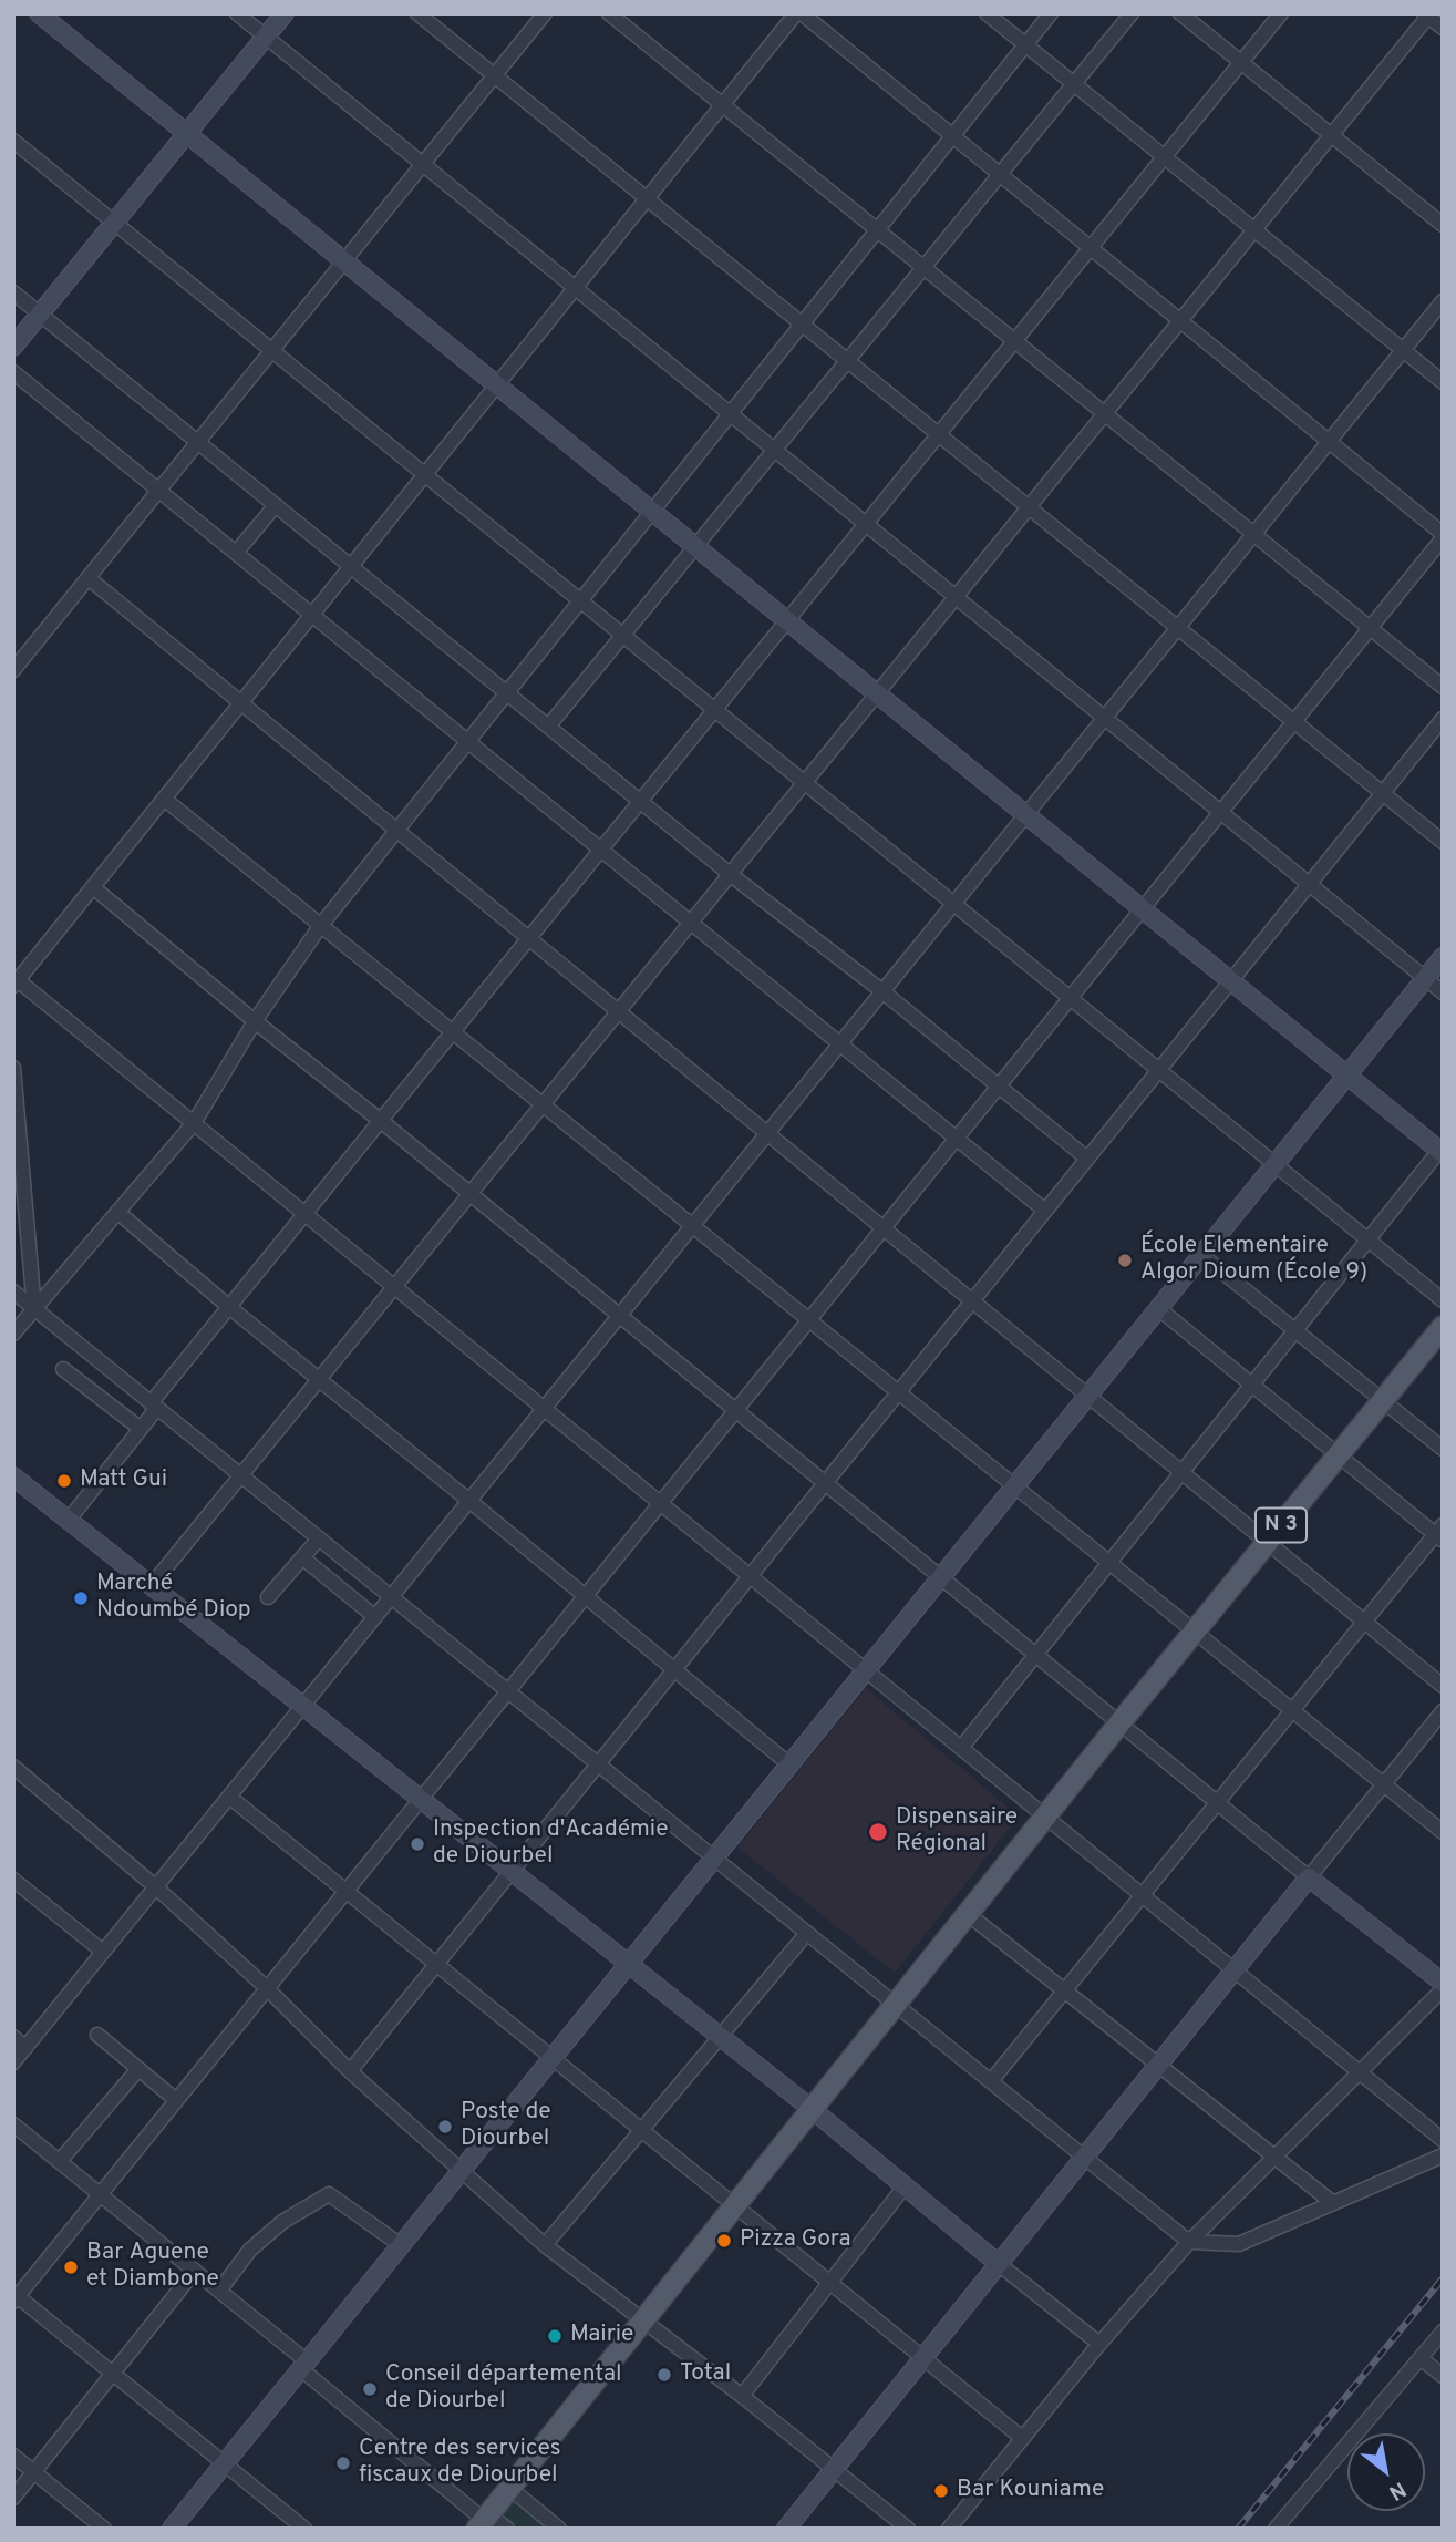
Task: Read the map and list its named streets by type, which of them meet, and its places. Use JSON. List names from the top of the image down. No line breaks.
{"streets":{"main road":["N 3"]},"places":["École Elementaire Algor Dioum (École 9)","Matt Gui","Marché Ndoumbé Diop","Dispensaire Régional","Inspection d'Académie de Diourbel","Poste de Diourbel","Pizza Gora","Bar Aguene et Diambone","Mairie","Total","Conseil départemental de Diourbel","Centre des services fiscaux de Diourbel","Bar Kouniame"],"north":"bottom right"}
